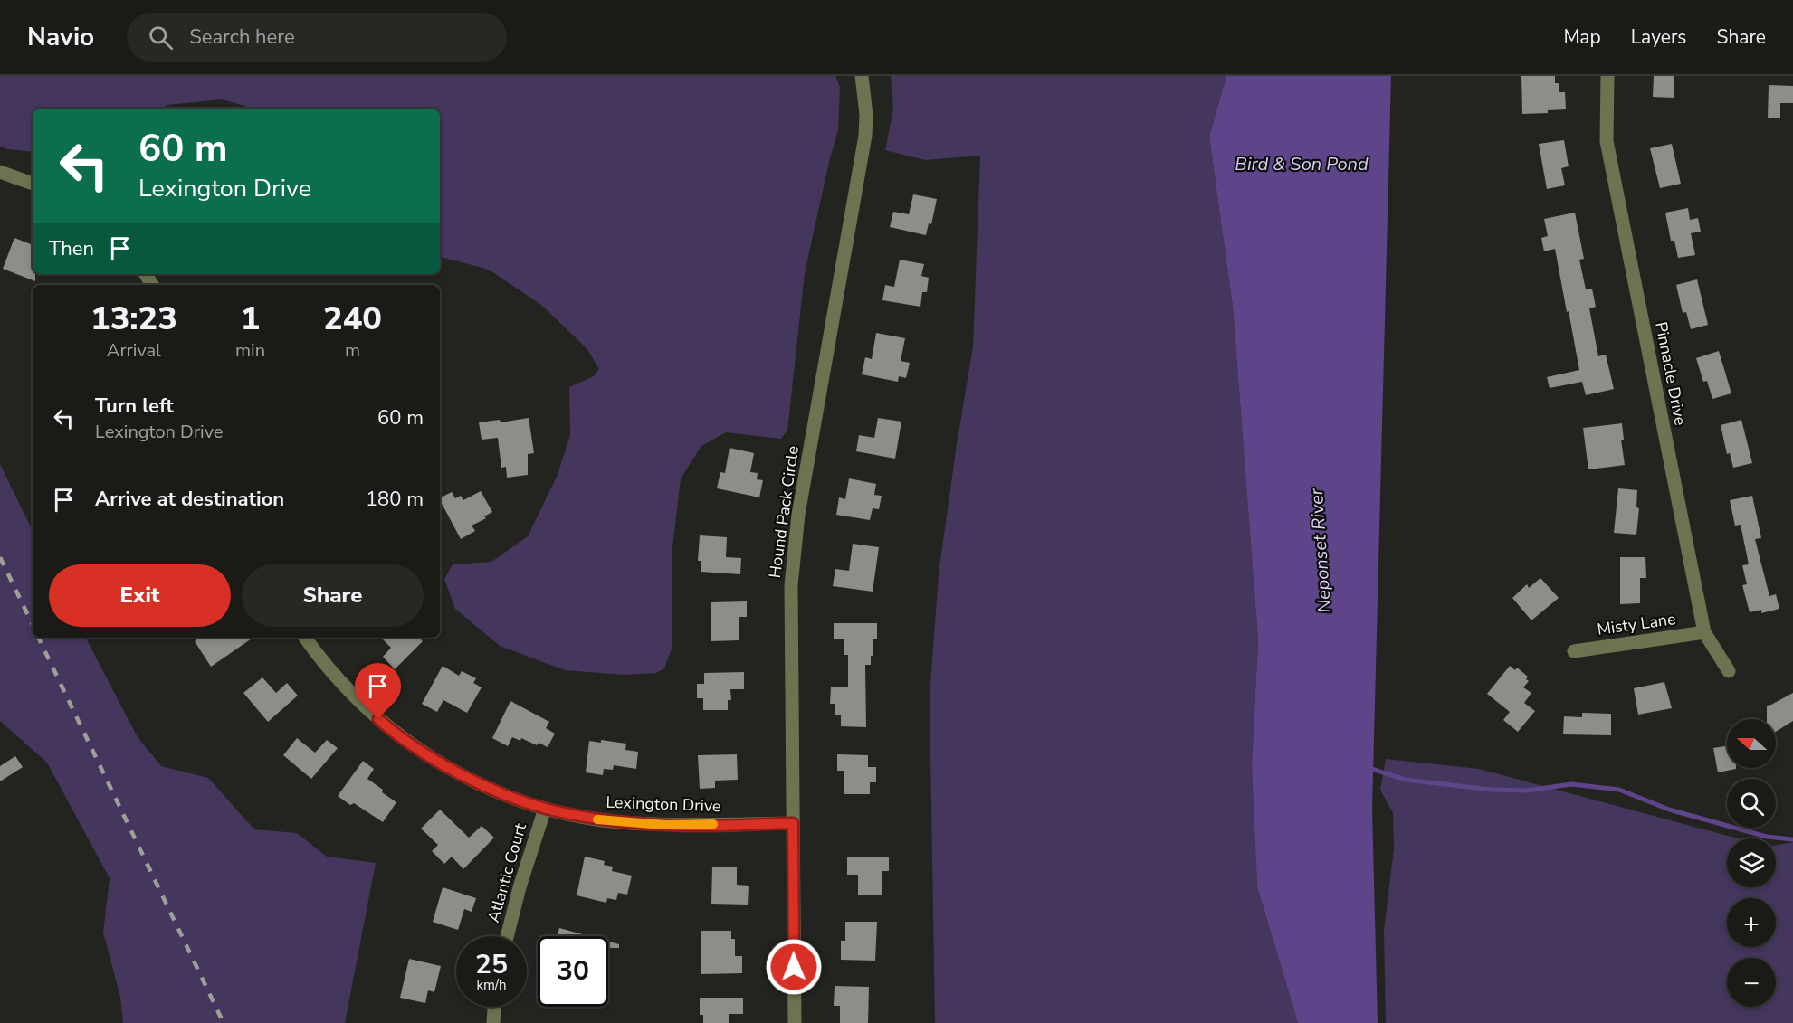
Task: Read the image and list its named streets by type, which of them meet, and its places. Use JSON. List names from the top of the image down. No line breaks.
{"streets":{"street":["Pinnacle Drive","Hound Pack Circle","Misty Lane","Lexington Drive","Atlantic Court"]},"crossings":[["Pinnacle Drive","Misty Lane"],["Hound Pack Circle","Lexington Drive"],["Lexington Drive","Atlantic Court"]],"water":["Bird & Son Pond","Neponset River"],"north":"left","page":{"header":"Navio","search":"Search here","nav":["Map","Layers","Share"],"turn":["60 m","Lexington Drive"],"then":"Then","eta":["13:23","Arrival","1","min","240","m"],"list":[{"name":"Turn left","note":"Lexington Drive","value":"60 m"},{"name":"Arrive at destination","value":"180 m"}],"buttons":["Exit","Share"],"map_buttons":["+","−"],"speed":"25 km/h","limit":"30"}}
